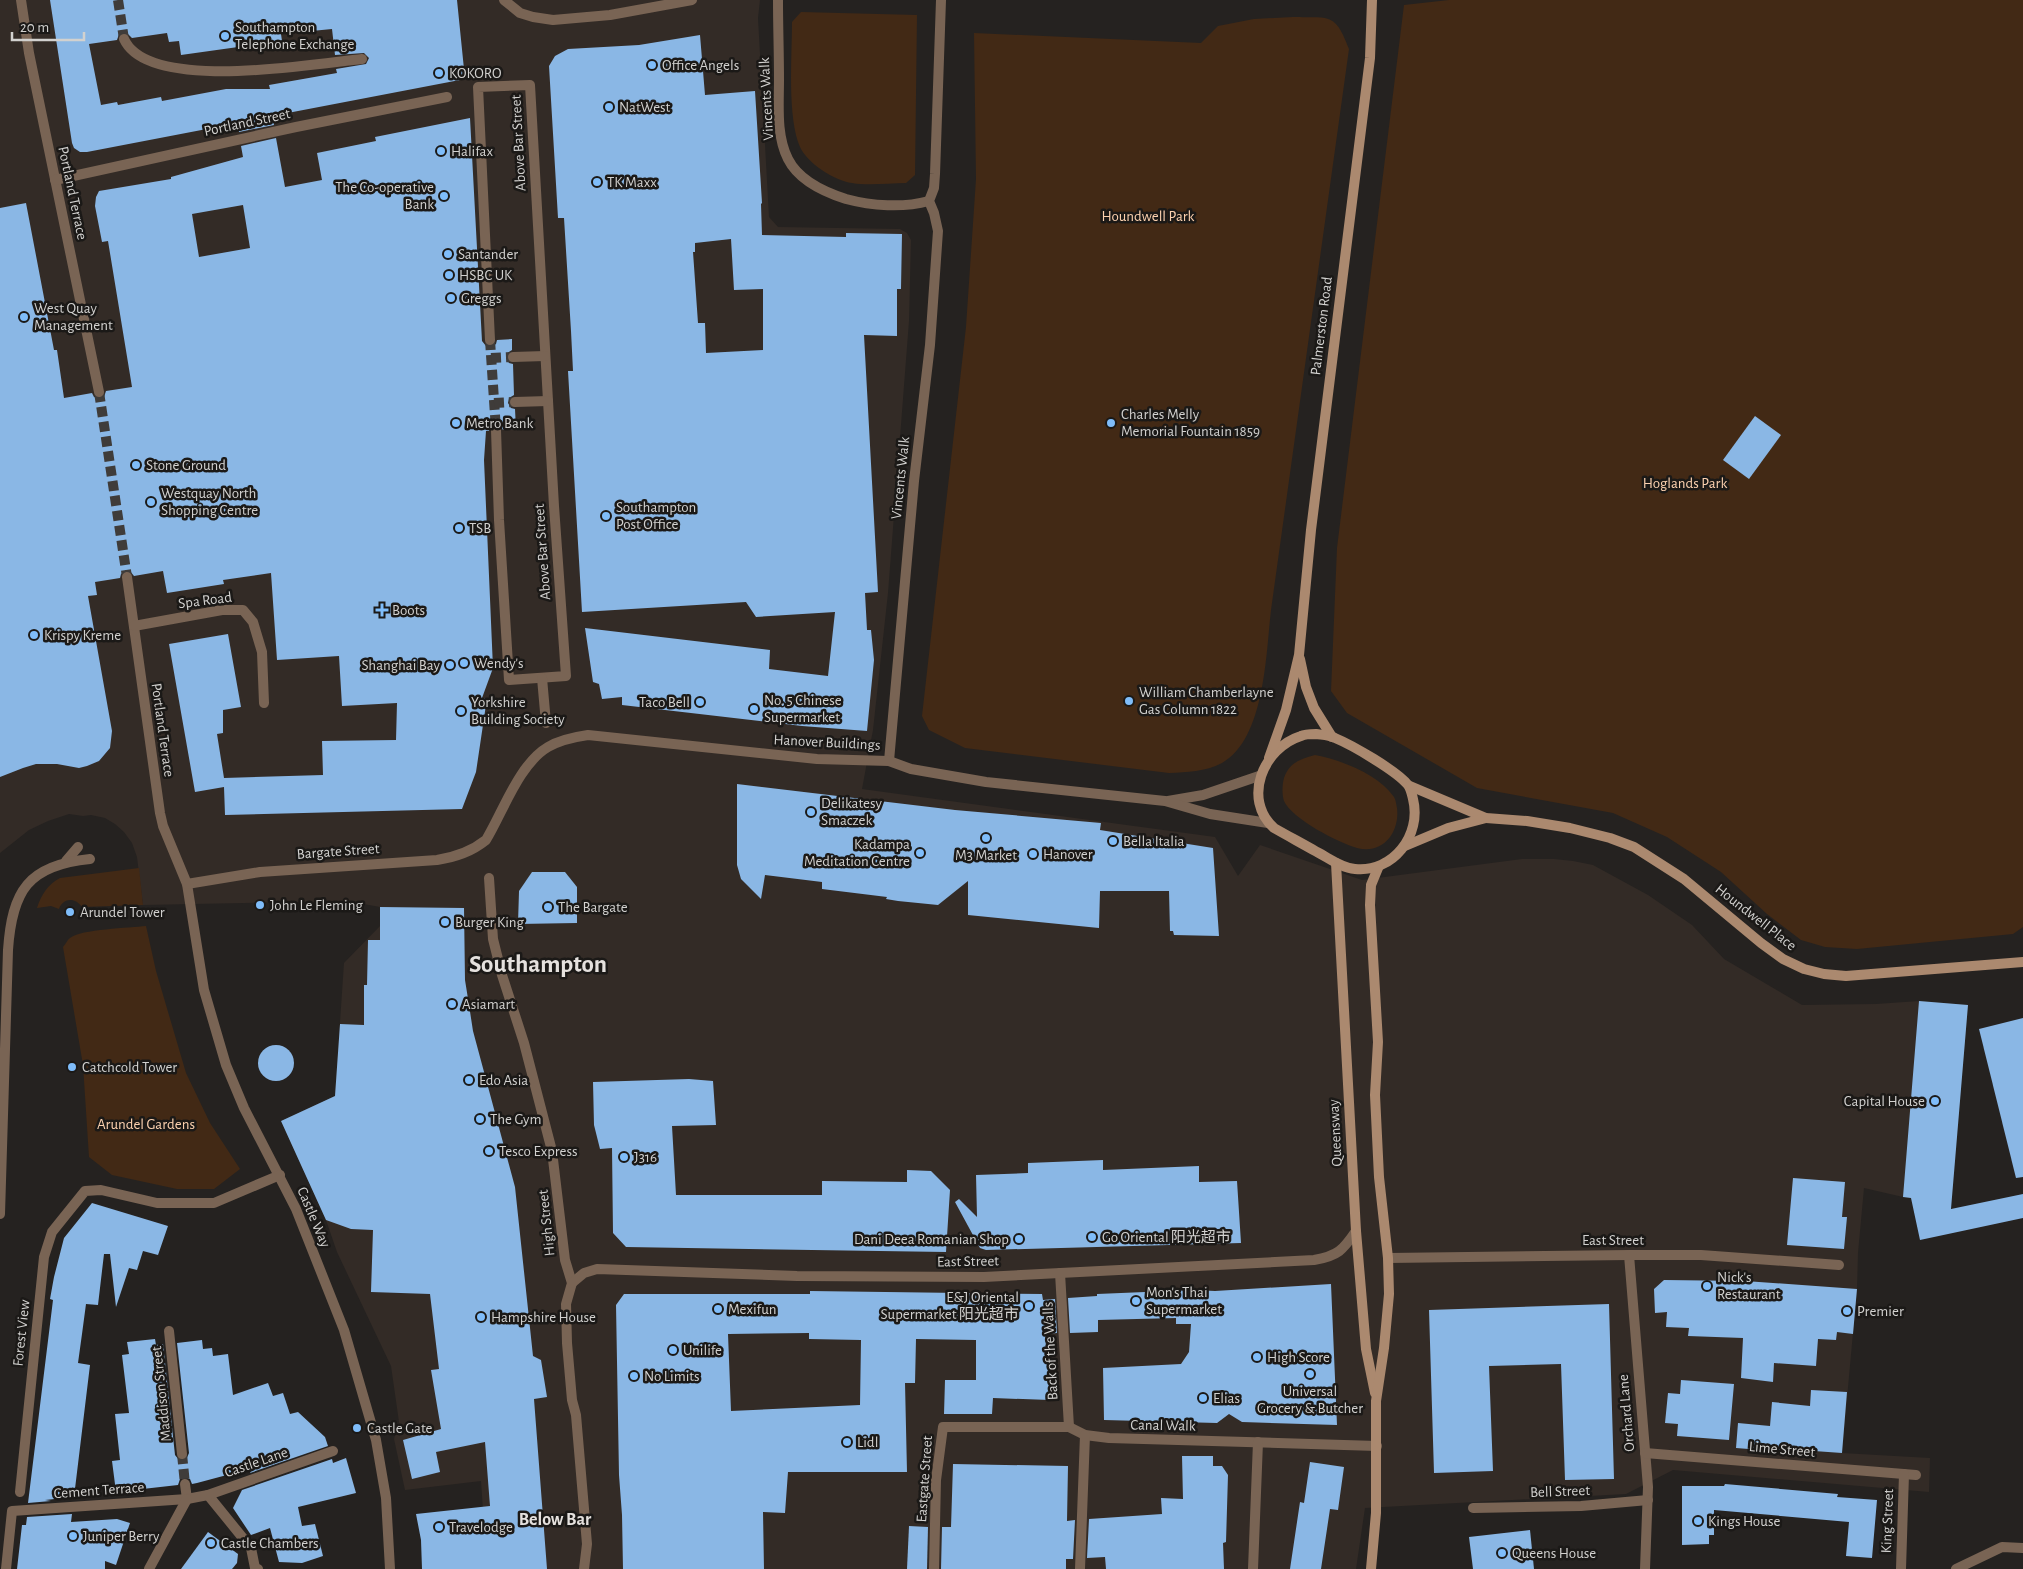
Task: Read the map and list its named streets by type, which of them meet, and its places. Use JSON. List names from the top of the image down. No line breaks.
{"streets":{"street":["Vincents Walk","Portland Street","Above Bar Street","Portland Terrace","Palmerston Road","Spa Road","Hanover Buildings","Bargate Street","Houndwell Place","Queensway","Castle Way","High Street","East Street","Forest View","Back of the Walls","Maddison Street","Orchard Lane","Canal Walk","Lime Street","Castle Lane","Eastgate Street","Cement Terrace","Bell Street","King Street"]},"crossings":[["Vincents Walk","Hanover Buildings"],["Portland Street","Portland Terrace"],["Portland Terrace","Spa Road"],["Portland Terrace","Bargate Street"],["Portland Terrace","Castle Way"],["Palmerston Road","Hanover Buildings"],["Palmerston Road","Houndwell Place"],["Palmerston Road","Queensway"],["Hanover Buildings","Bargate Street"],["Hanover Buildings","Houndwell Place"],["Hanover Buildings","Queensway"],["Bargate Street","Castle Way"],["Houndwell Place","Queensway"],["Queensway","East Street"],["Queensway","Canal Walk"],["Castle Way","Forest View"],["High Street","East Street"],["East Street","Back of the Walls"],["East Street","Orchard Lane"],["Back of the Walls","Canal Walk"],["Back of the Walls","Eastgate Street"],["Orchard Lane","Lime Street"],["Orchard Lane","Bell Street"],["Canal Walk","Eastgate Street"],["Lime Street","King Street"],["Castle Lane","Cement Terrace"]],"districts":["Southampton","Below Bar"],"parks":["Houndwell Park","Hoglands Park","Arundel Gardens"],"places":{"other":["Southampton Telephone Exchange","Office Angels","KOKORO","NatWest","Halifax","TK Maxx","The Co-operative Bank","Santander","HSBC UK","Greggs","West Quay Management","Metro Bank","Charles Melly Memorial Fountain 1859","Stone Ground","Westquay North Shopping Centre","Southampton Post Office","TSB","Krispy Kreme","Wendy's","Shanghai Bay","William Chamberlayne Gas Column 1822","Taco Bell","No. 5 Chinese Supermarket","Yorkshire Building Society","Delikatesy Smaczek","M3 Market","Bella Italia","Kadampa Meditation Centre","Hanover","John Le Fleming","The Bargate","Arundel Tower","Burger King","Asiamart","Catchcold Tower","Edo Asia","Capital House","The Gym","Tesco Express","J316","Go Oriental 阳光超市","Dani Deea Romanian Shop","Nick's Restaurant","Mon's Thai Supermarket","E&J Oriental Supermarket 阳光超市","Mexifun","Premier","Hampshire House","Unilife","High Score","Universal Grocery & Butcher","No Limits","Elias","Castle Gate","Lidl","Kings House","Travelodge","Juniper Berry","Castle Chambers","Queens House"],"health":["Boots"]},"scale_bar":"20 m"}
